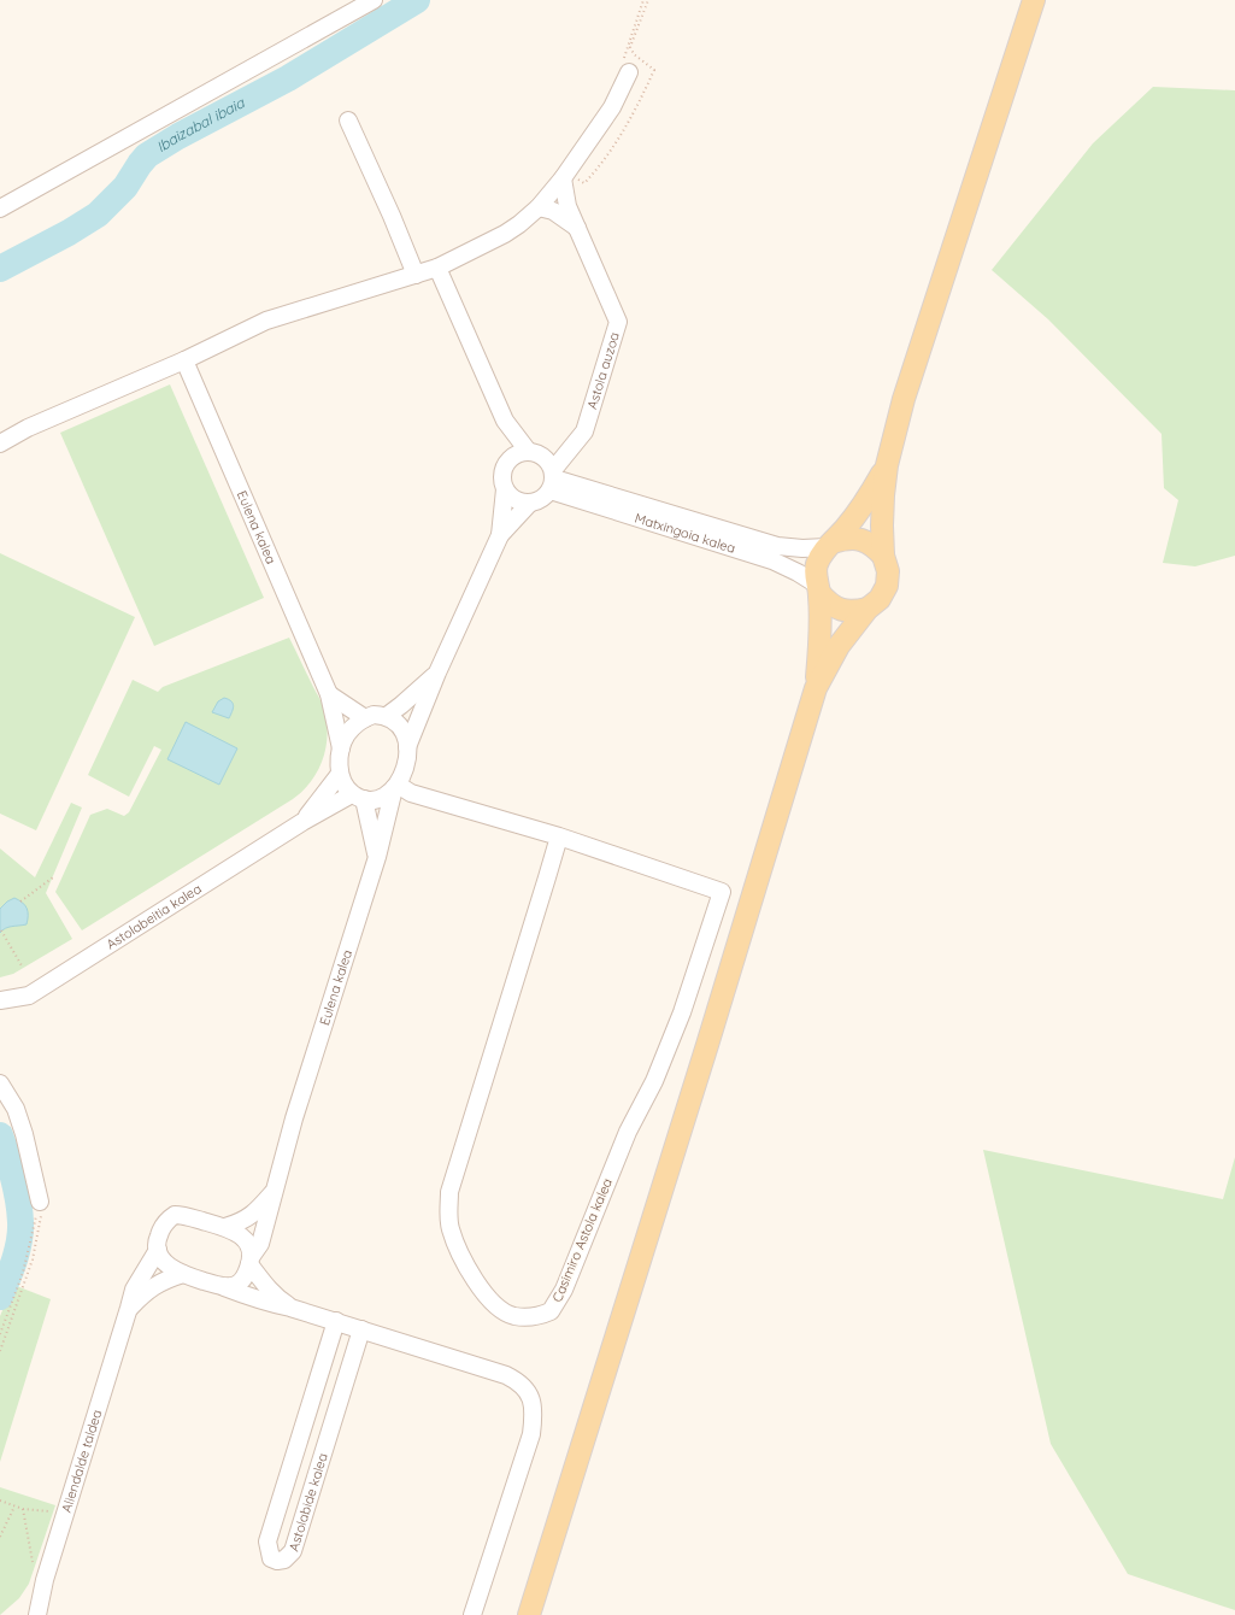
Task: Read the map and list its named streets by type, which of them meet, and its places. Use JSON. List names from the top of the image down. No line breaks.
{"streets":{"street":["Astola auzoa","Eulena kalea","Matxingoia kalea","Astolabeitia kalea","Casimiro Astola kalea","Aliendalde taldea","Astolabide kalea"]},"crossings":[["Astola auzoa","Matxingoia kalea"],["Eulena kalea","Astolabeitia kalea"],["Eulena kalea","Casimiro Astola kalea"],["Astolabeitia kalea","Casimiro Astola kalea"],["Aliendalde taldea","Astolabide kalea"]],"water":["Ibaizabal ibaia"]}
